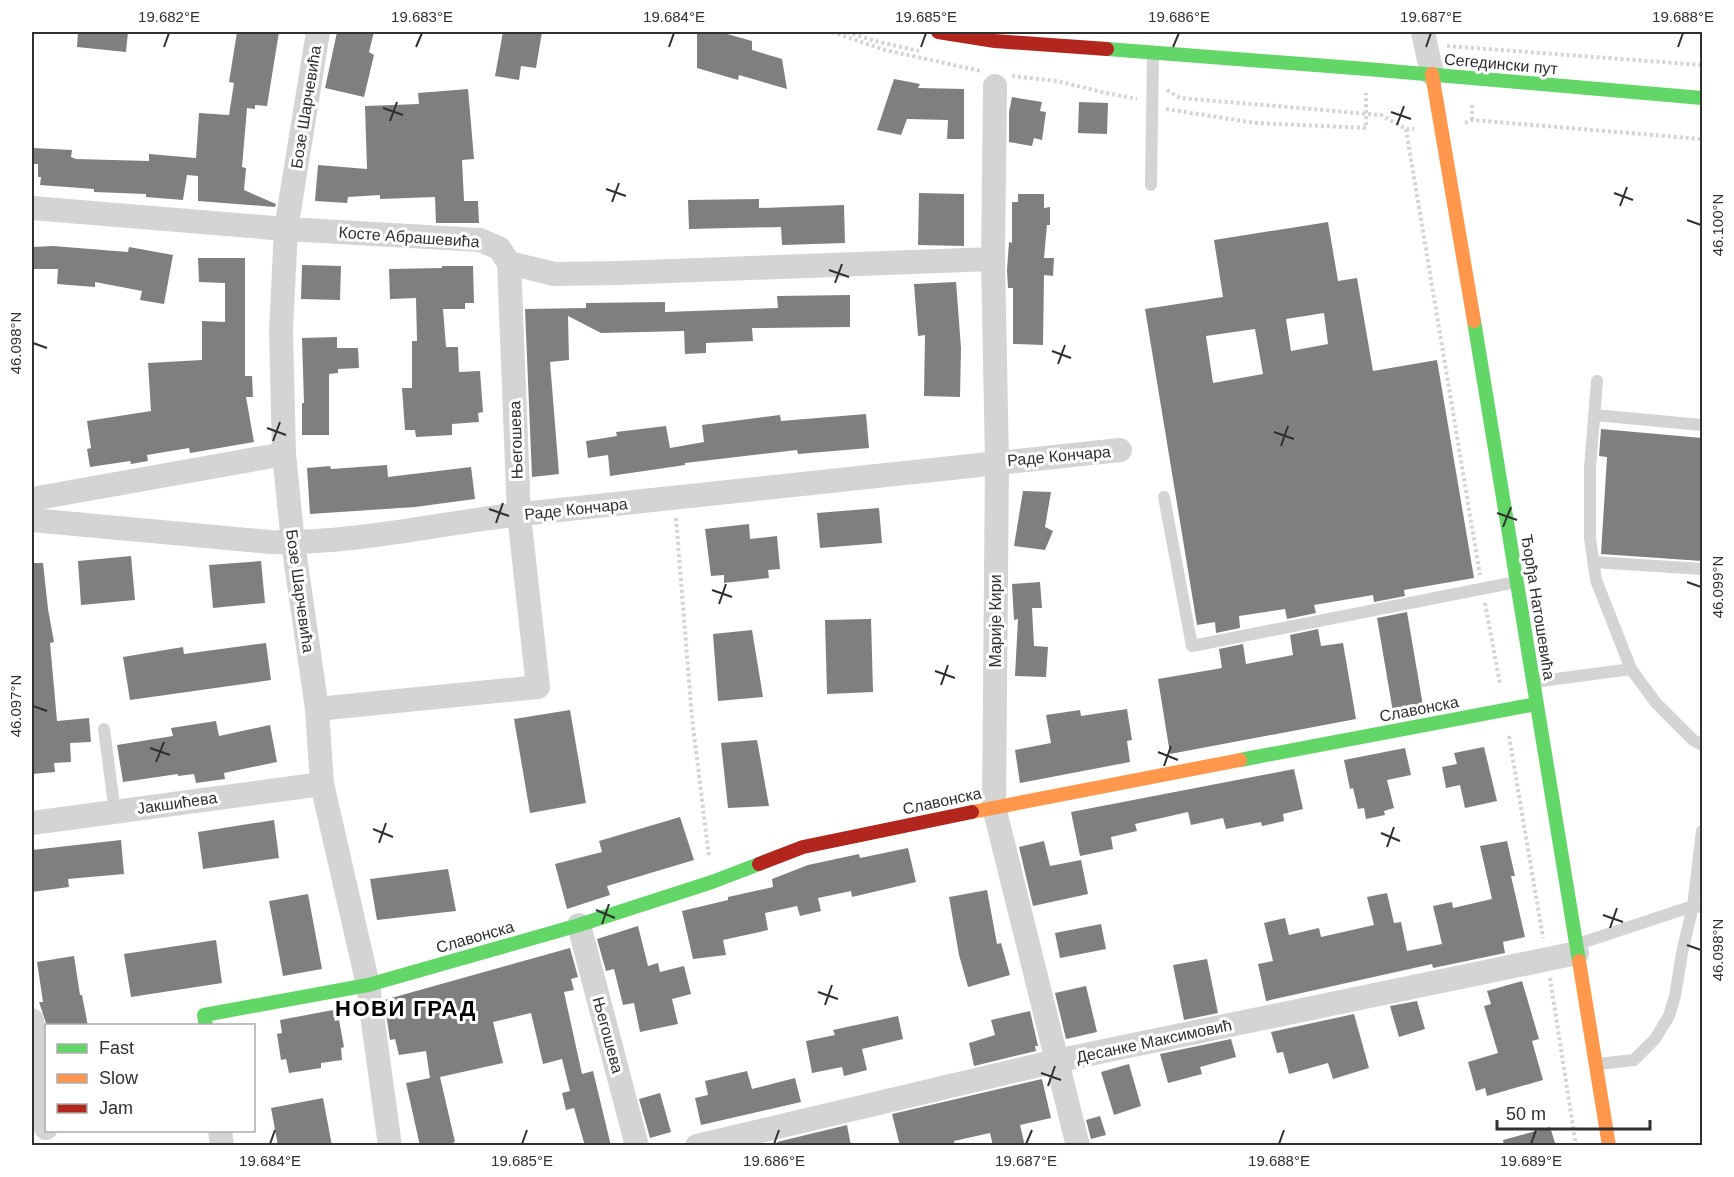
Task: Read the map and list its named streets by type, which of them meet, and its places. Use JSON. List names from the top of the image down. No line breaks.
{"streets":{"street":["Сегедински пут","Бозе Шарчевића","Косте Абрашевића","Његошева","Раде Кончара","Ђорђа Натошевића","Марије Кири","Славонска","Јакшићева","Десанке Максимовић"]},"crossings":[["Сегедински пут","Ђорђа Натошевића"],["Бозе Шарчевића","Косте Абрашевића"],["Бозе Шарчевића","Његошева"],["Бозе Шарчевића","Раде Кончара"],["Бозе Шарчевића","Славонска"],["Бозе Шарчевића","Јакшићева"],["Косте Абрашевића","Његошева"],["Косте Абрашевића","Марије Кири"],["Његошева","Раде Кончара"],["Његошева","Славонска"],["Раде Кончара","Марије Кири"],["Ђорђа Натошевића","Славонска"],["Ђорђа Натошевића","Десанке Максимовић"],["Марије Кири","Славонска"],["Марије Кири","Десанке Максимовић"]],"districts":["НОВИ ГРАД"],"legend":["Fast","Slow","Jam"],"scale_bar":"50 m","coordinates":["19.682°E","19.683°E","19.684°E","19.685°E","19.686°E","19.687°E","19.688°E","46.100°N","46.098°N","46.099°N","46.097°N","19.689°E"]}
